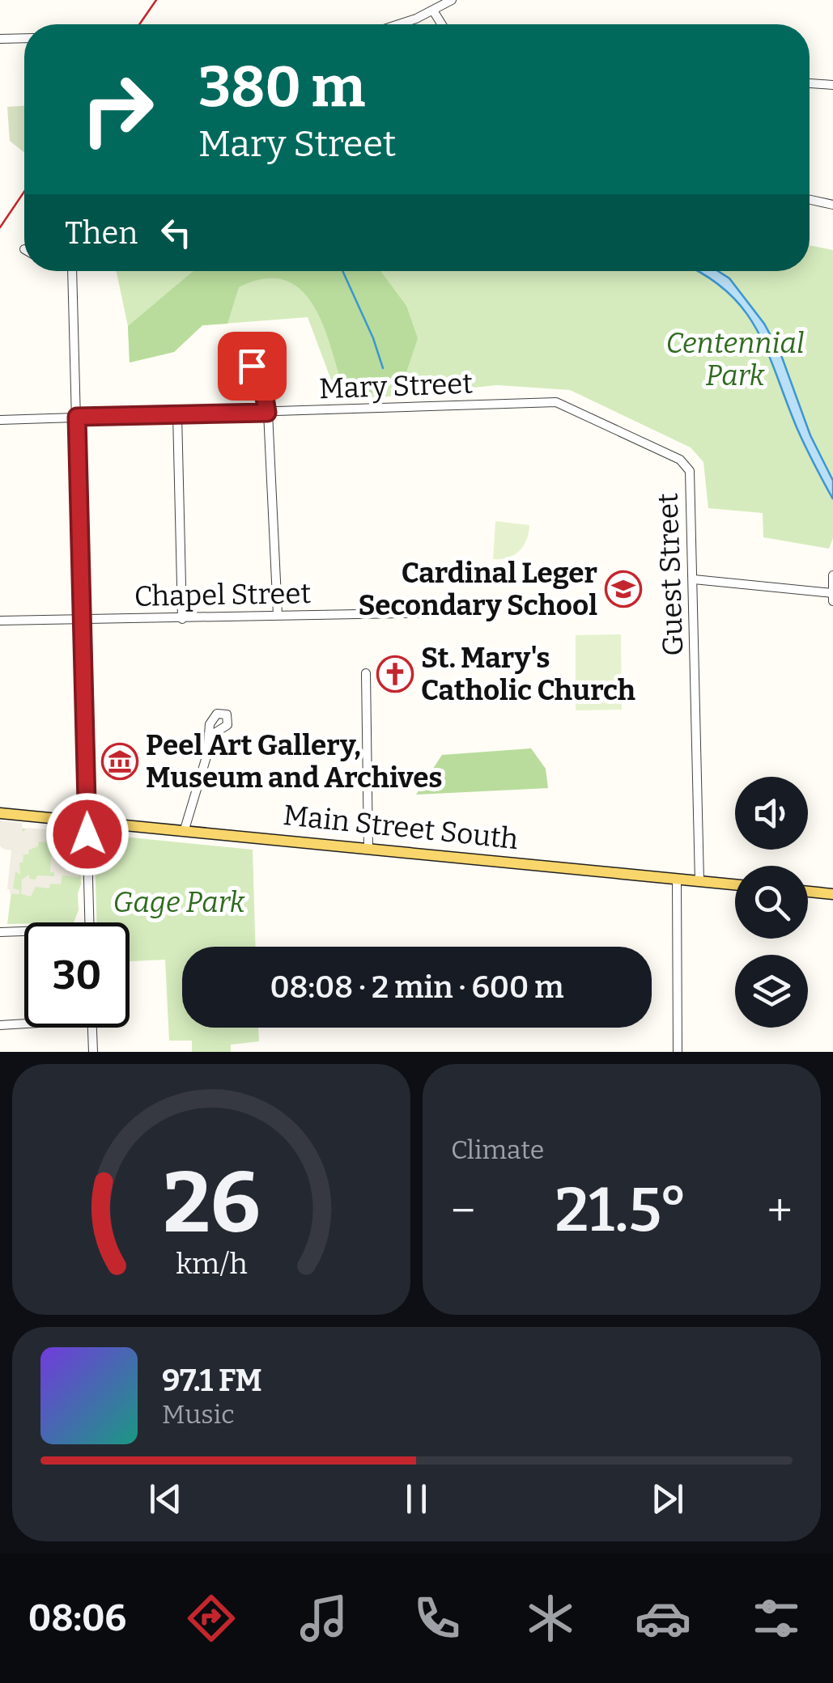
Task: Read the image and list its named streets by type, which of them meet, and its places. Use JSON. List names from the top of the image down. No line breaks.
{"streets":{"main road":["Main Street South"],"street":["Mary Street","Guest Street","Chapel Street"]},"crossings":[["Mary Street","Guest Street"],["Guest Street","Main Street South"]],"parks":["Centennial Park","Gage Park"],"places":{"school or university":["Cardinal Leger Secondary School"],"church":["St. Mary's Catholic Church"],"museum":["Peel Art Gallery, Museum and Archives"]},"page":{"turn":["380 m","Mary Street"],"then":"Then","limit":"30","trip":"08:08 · 2 min · 600 m","tile":"Climate","heat":["−","21.5°","+"],"song":["97.1 FM","Music"],"tabs":"08:06","gauge":["26","km/h"]}}
